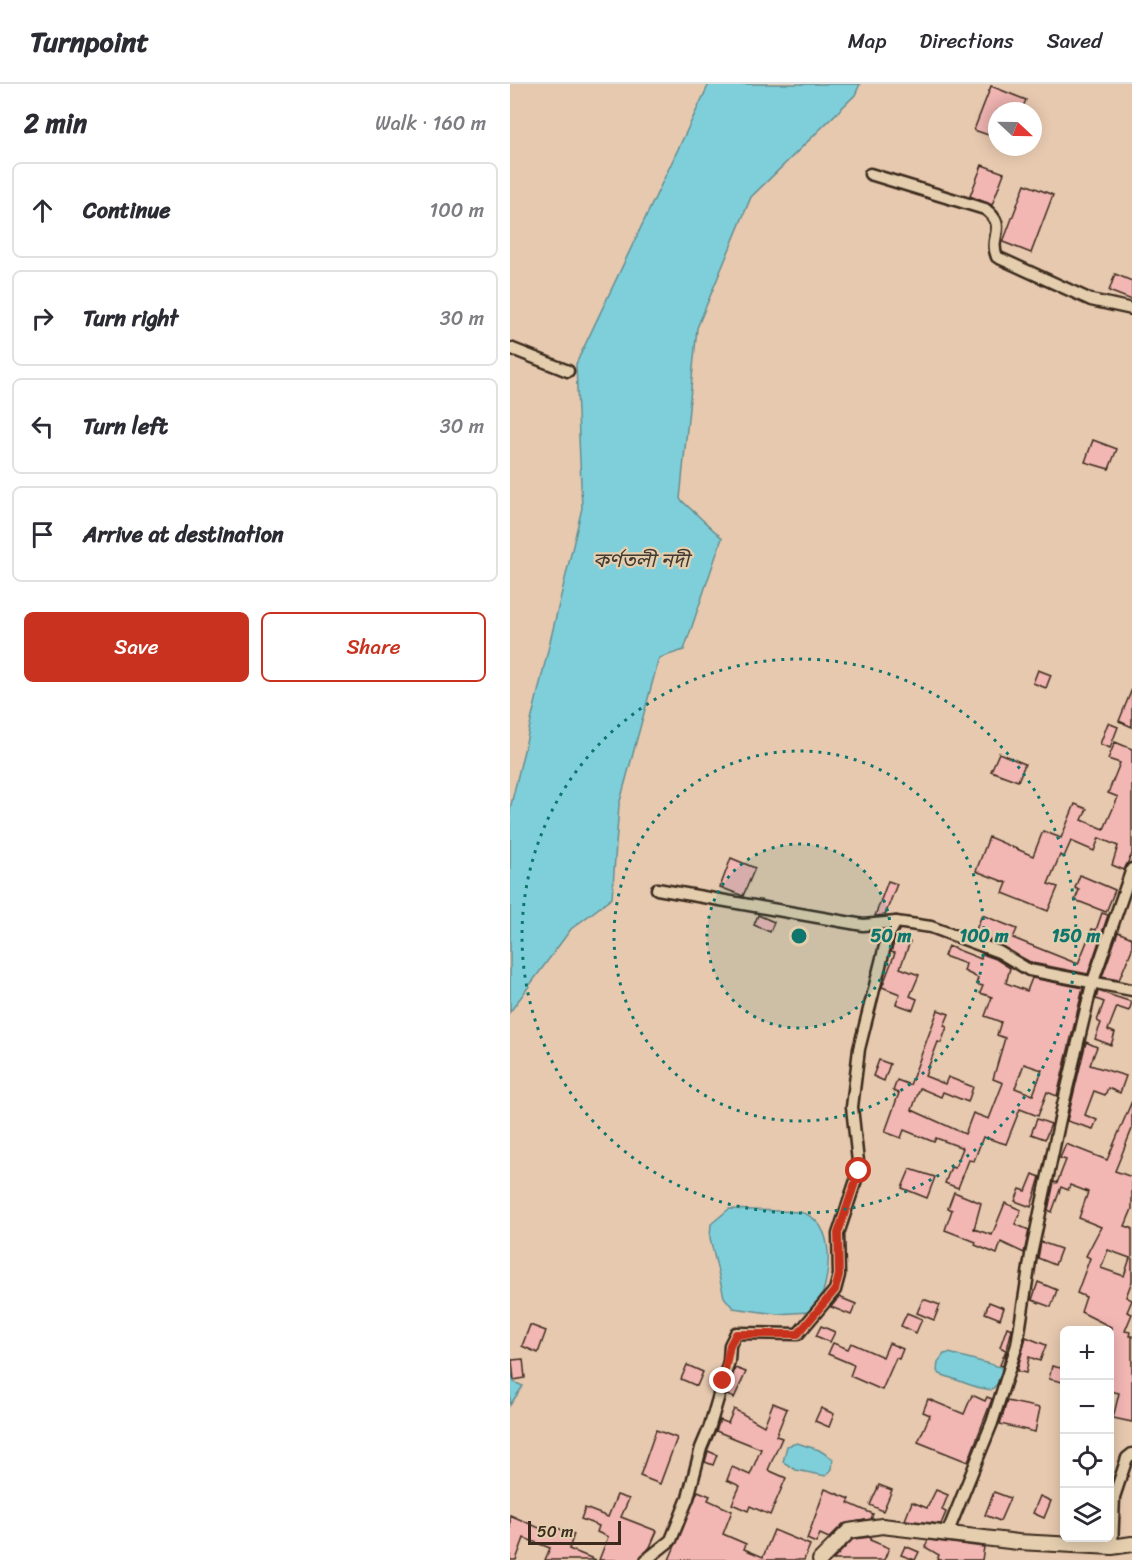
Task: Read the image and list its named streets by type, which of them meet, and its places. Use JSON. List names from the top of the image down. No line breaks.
{"water":["কর্ণতলী নদী"],"scale_bar":"50 m","north":"right","page":{"header":"Turnpoint","nav":["Map","Directions","Saved"],"heading":["2 min","Walk · 160 m"],"list":[["Continue","100 m"],["Turn right","30 m"],["Turn left","30 m"],"Arrive at destination"],"buttons":["Save","Share"],"map_buttons":["+","−"],"scale":"50 m"},"rings":["50 m","100 m","150 m"]}
